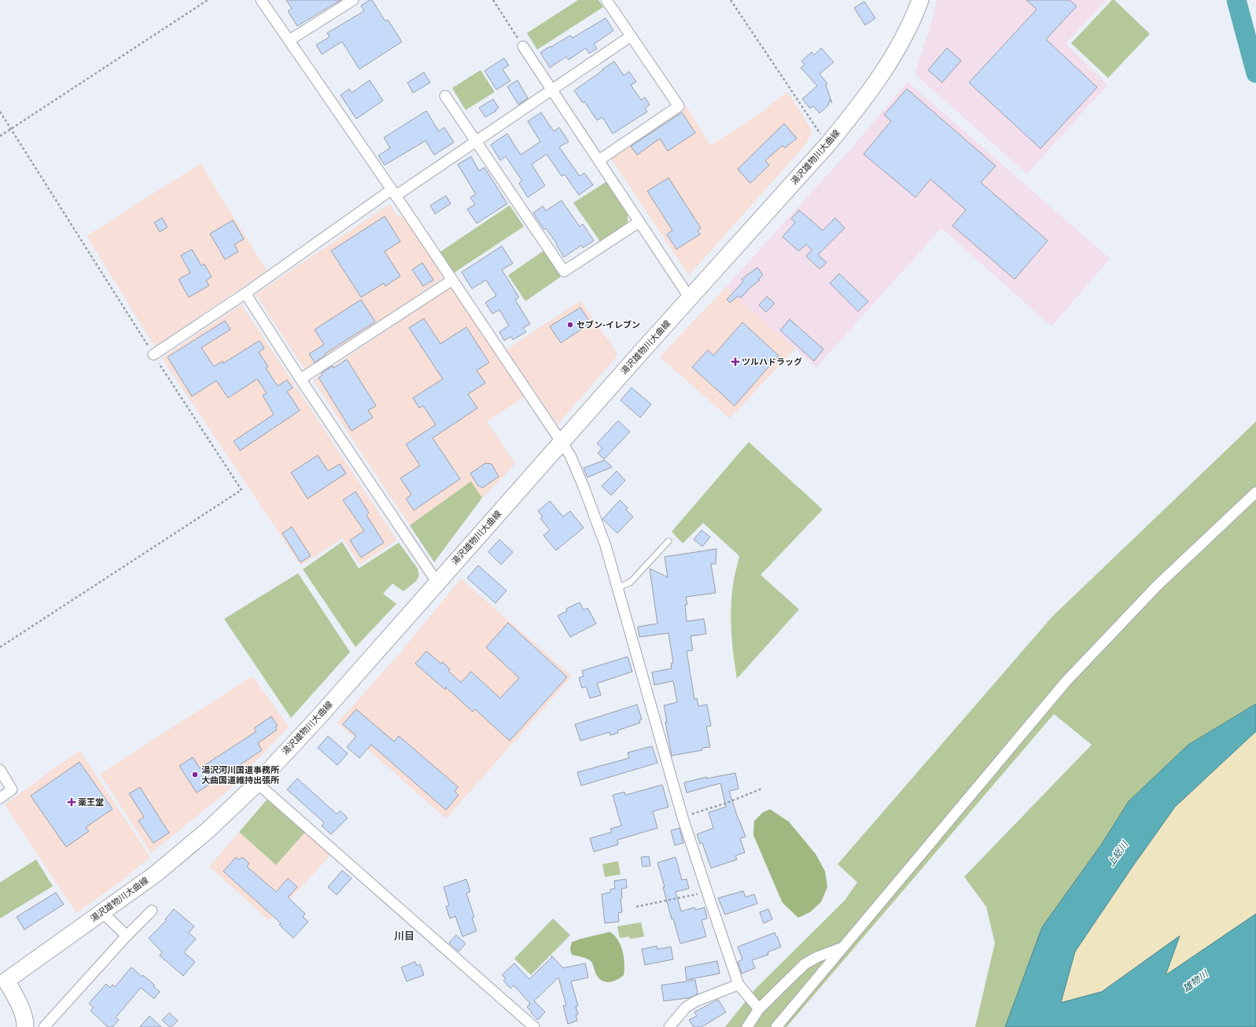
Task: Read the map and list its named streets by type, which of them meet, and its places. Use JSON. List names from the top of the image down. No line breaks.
{"streets":{"main road":["湯沢雄物川大曲線"]},"districts":["川目"],"water":["上総川","雄物川"],"places":{"other":["セブン-イレブン","湯沢河川国道事務所 大曲国道維持出張所"],"health":["ツルハドラッグ","薬王堂"]}}
